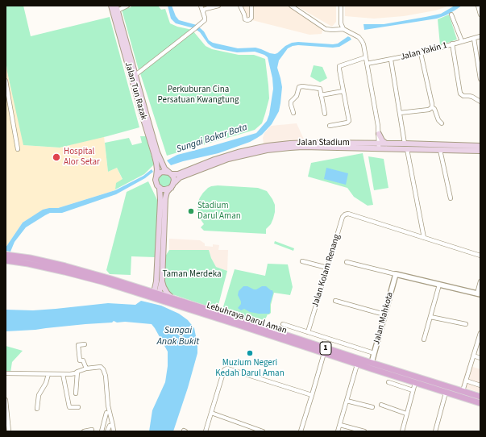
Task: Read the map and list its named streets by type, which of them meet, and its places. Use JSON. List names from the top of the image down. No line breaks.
{"streets":{"main road":["Jalan Tun Razak","Jalan Stadium","Lebuhraya Darul Aman","1"],"street":["Jalan Yakin 1","Jalan Kolam Renang","Jalan Mahkota"]},"crossings":[["Jalan Tun Razak","Jalan Stadium"],["Lebuhraya Darul Aman","Jalan Mahkota"]],"water":["Sungai Bakar Bata","Sungai Anak Bukit"],"parks":["Perkuburan Cina Persatuan Kwangtung","Taman Merdeka"],"places":["Hospital Alor Setar","Stadium Darul Aman","Muzium Negeri Kedah Darul Aman"]}
